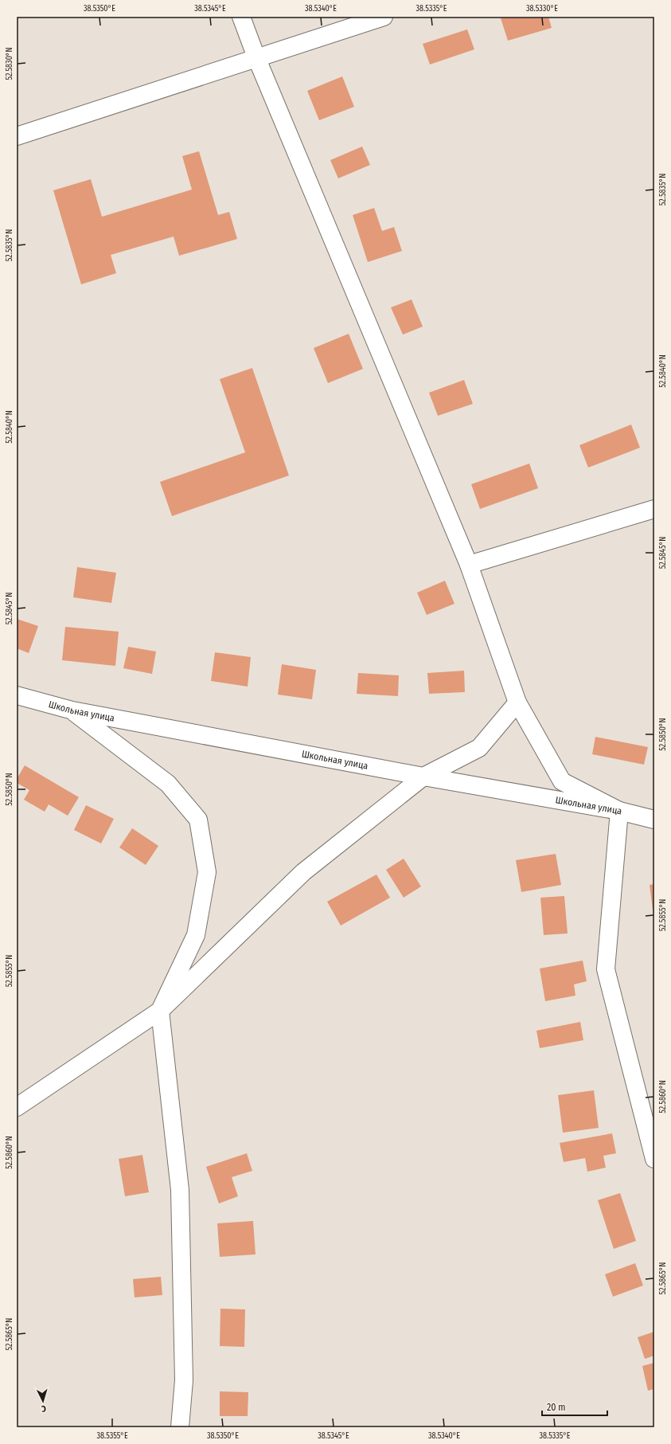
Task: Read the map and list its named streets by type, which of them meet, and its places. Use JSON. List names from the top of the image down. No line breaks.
{"streets":{"street":["Школьная улица"]},"scale_bar":"20 m","north":"bottom","coordinates":["38.5350°E","38.5345°E","38.5340°E","38.5335°E","38.5330°E","52.5830°N","52.5835°N","52.5840°N","52.5845°N","52.5850°N","52.5855°N","52.5860°N","52.5865°N","38.5355°E"]}
